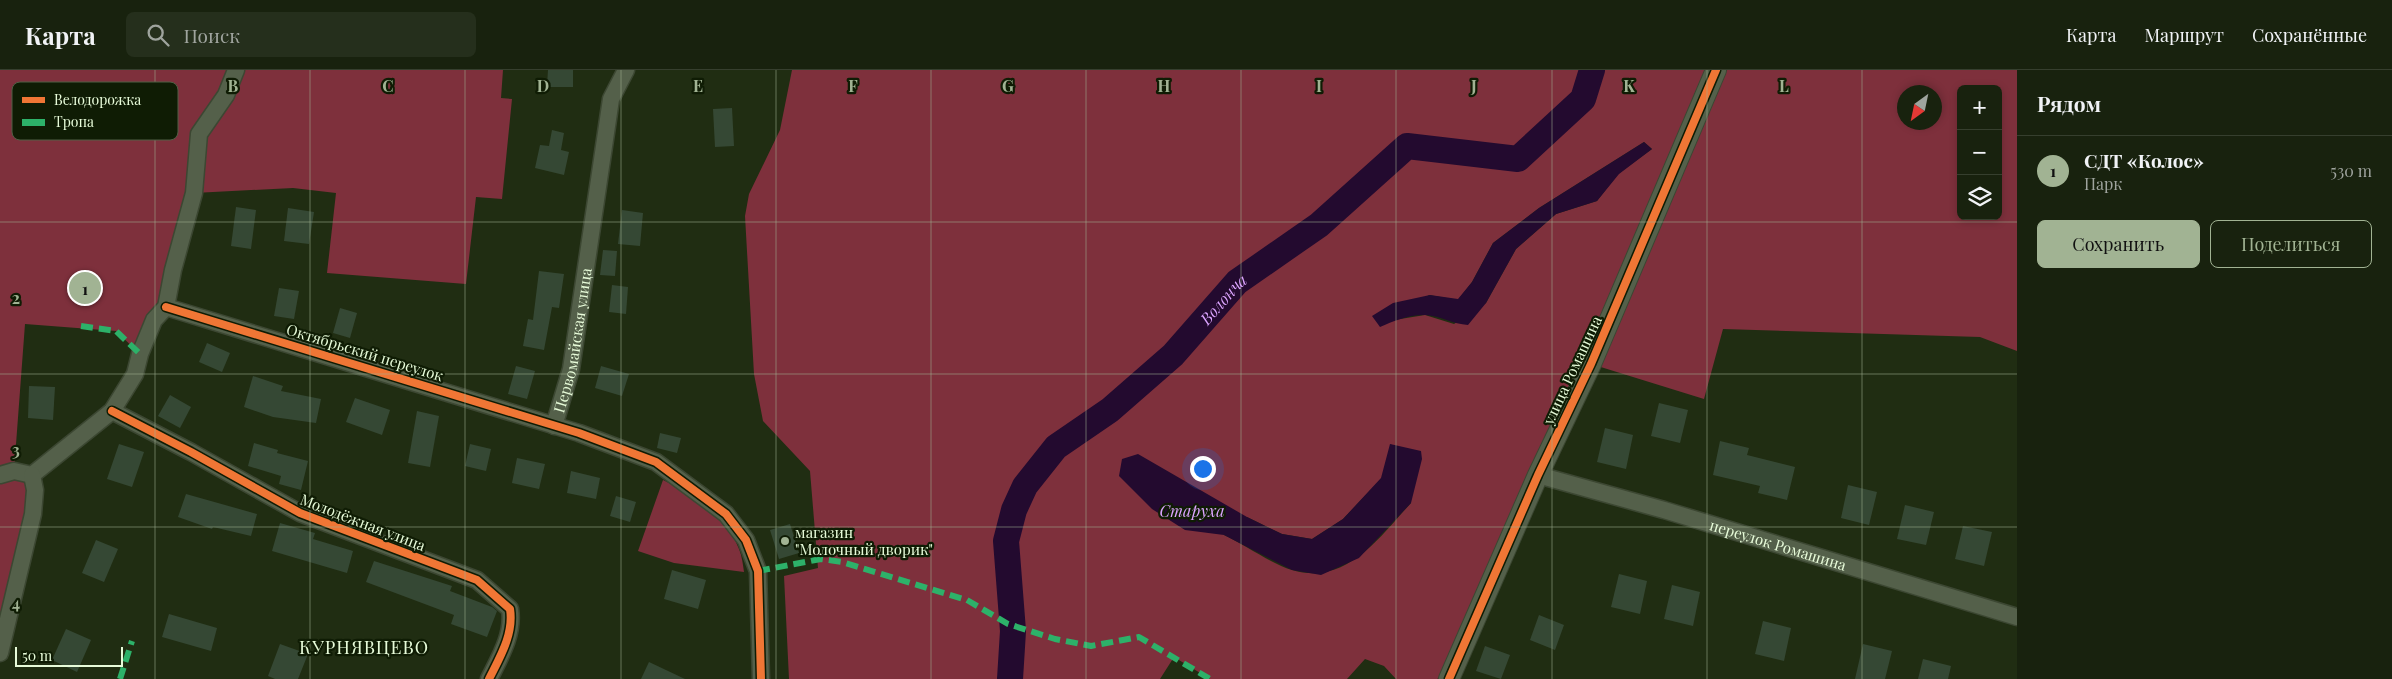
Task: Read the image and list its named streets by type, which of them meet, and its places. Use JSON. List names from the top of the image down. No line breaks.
{"streets":{"street":["Первомайская улица","Октябрьский переулок","улица Ромашина","Молодёжная улица","переулок Ромашина"]},"crossings":[["Первомайская улица","Октябрьский переулок"],["улица Ромашина","переулок Ромашина"]],"districts":["КУРНЯВЦЕВО"],"water":["Волонча","Старуха"],"places":["магазин \"Молочный дворик\""],"legend":["Велодорожка","Тропа"],"scale_bar":"50 m","north":"bottom left","page":{"header":"Карта","search":"Поиск","nav":["Карта","Маршрут","Сохранённые"],"heading":"Рядом","map_buttons":["+","−"],"list":[{"mark":"1","name":"СДТ «Колос»","note":"Парк","value":"530 m"}],"buttons":["Сохранить","Поделиться"],"pins":"1","scale":"50 m"},"grid":{"columns":["B","C","D","E","F","G","H","I","J","K","L"],"rows":["2","3","4"]}}
